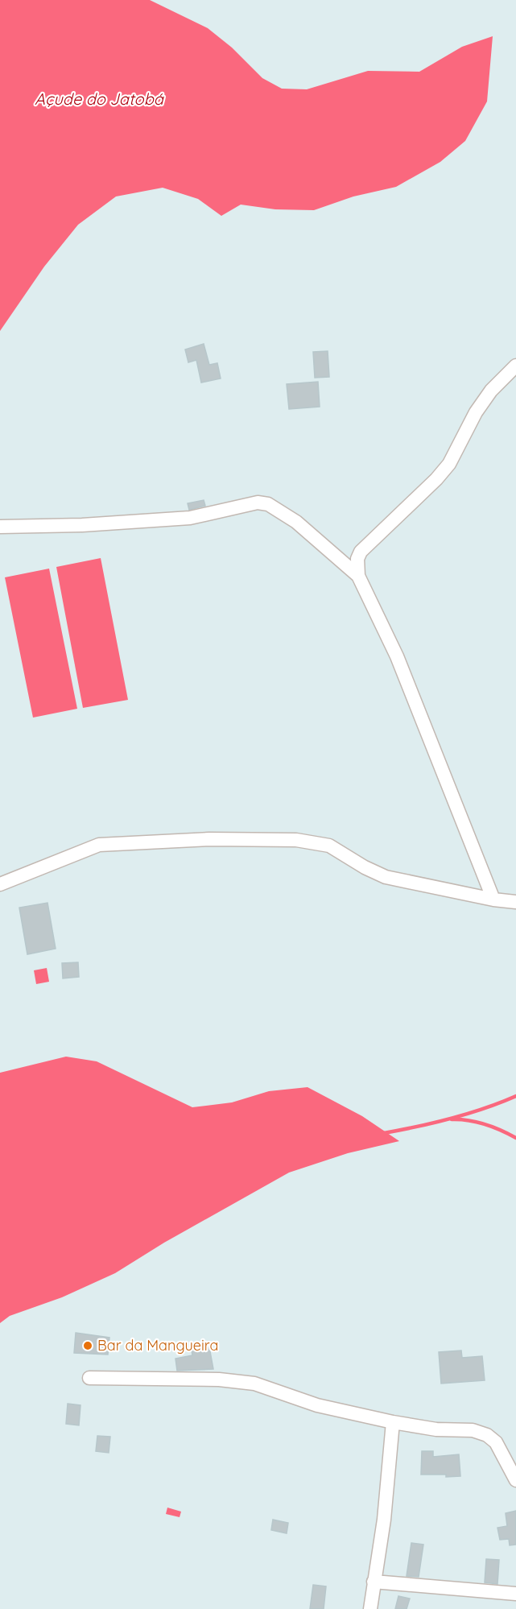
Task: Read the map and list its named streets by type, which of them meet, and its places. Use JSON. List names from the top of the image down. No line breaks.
{"water":["Açude do Jatobá"],"places":["Bar da Mangueira"]}
